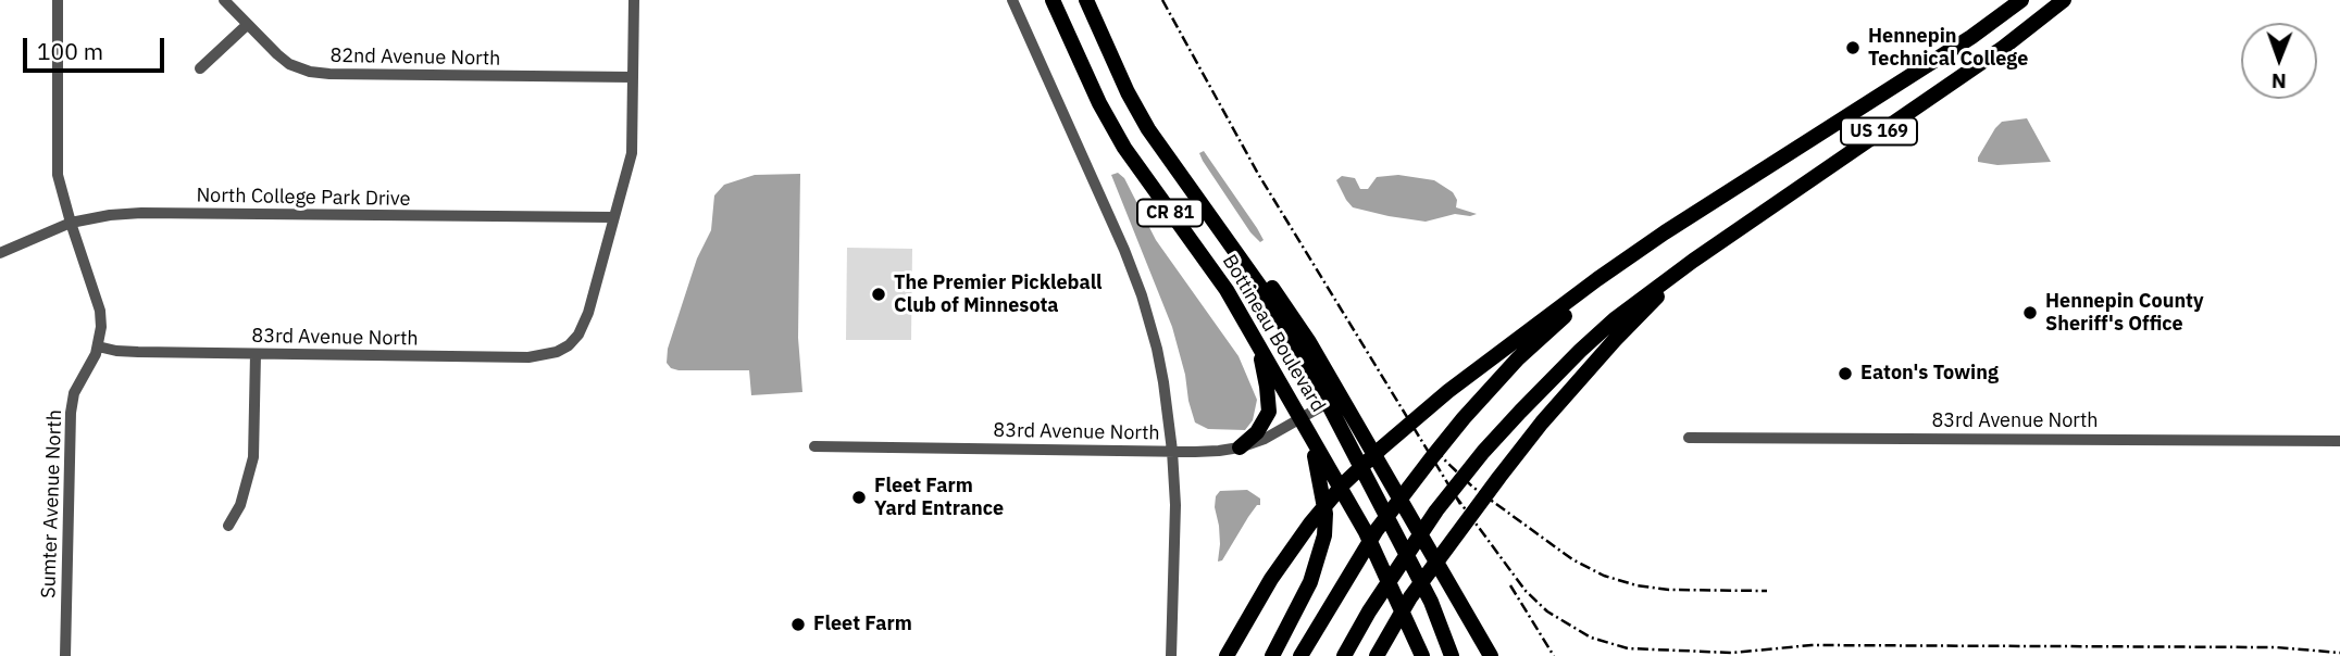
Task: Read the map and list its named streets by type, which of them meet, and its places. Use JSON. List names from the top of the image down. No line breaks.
{"streets":{"highway":["US 169","CR 81","Bottineau Boulevard"],"street":["82nd Avenue North","North College Park Drive","83rd Avenue North","Sumter Avenue North"]},"crossings":[["North College Park Drive","83rd Avenue North"],["North College Park Drive","Sumter Avenue North"],["Bottineau Boulevard","83rd Avenue North"],["83rd Avenue North","Sumter Avenue North"]],"places":["Hennepin Technical College","The Premier Pickleball Club of Minnesota","Hennepin County Sheriff's Office","Eaton's Towing","Fleet Farm Yard Entrance","Fleet Farm"],"scale_bar":"100 m","north":"bottom"}
